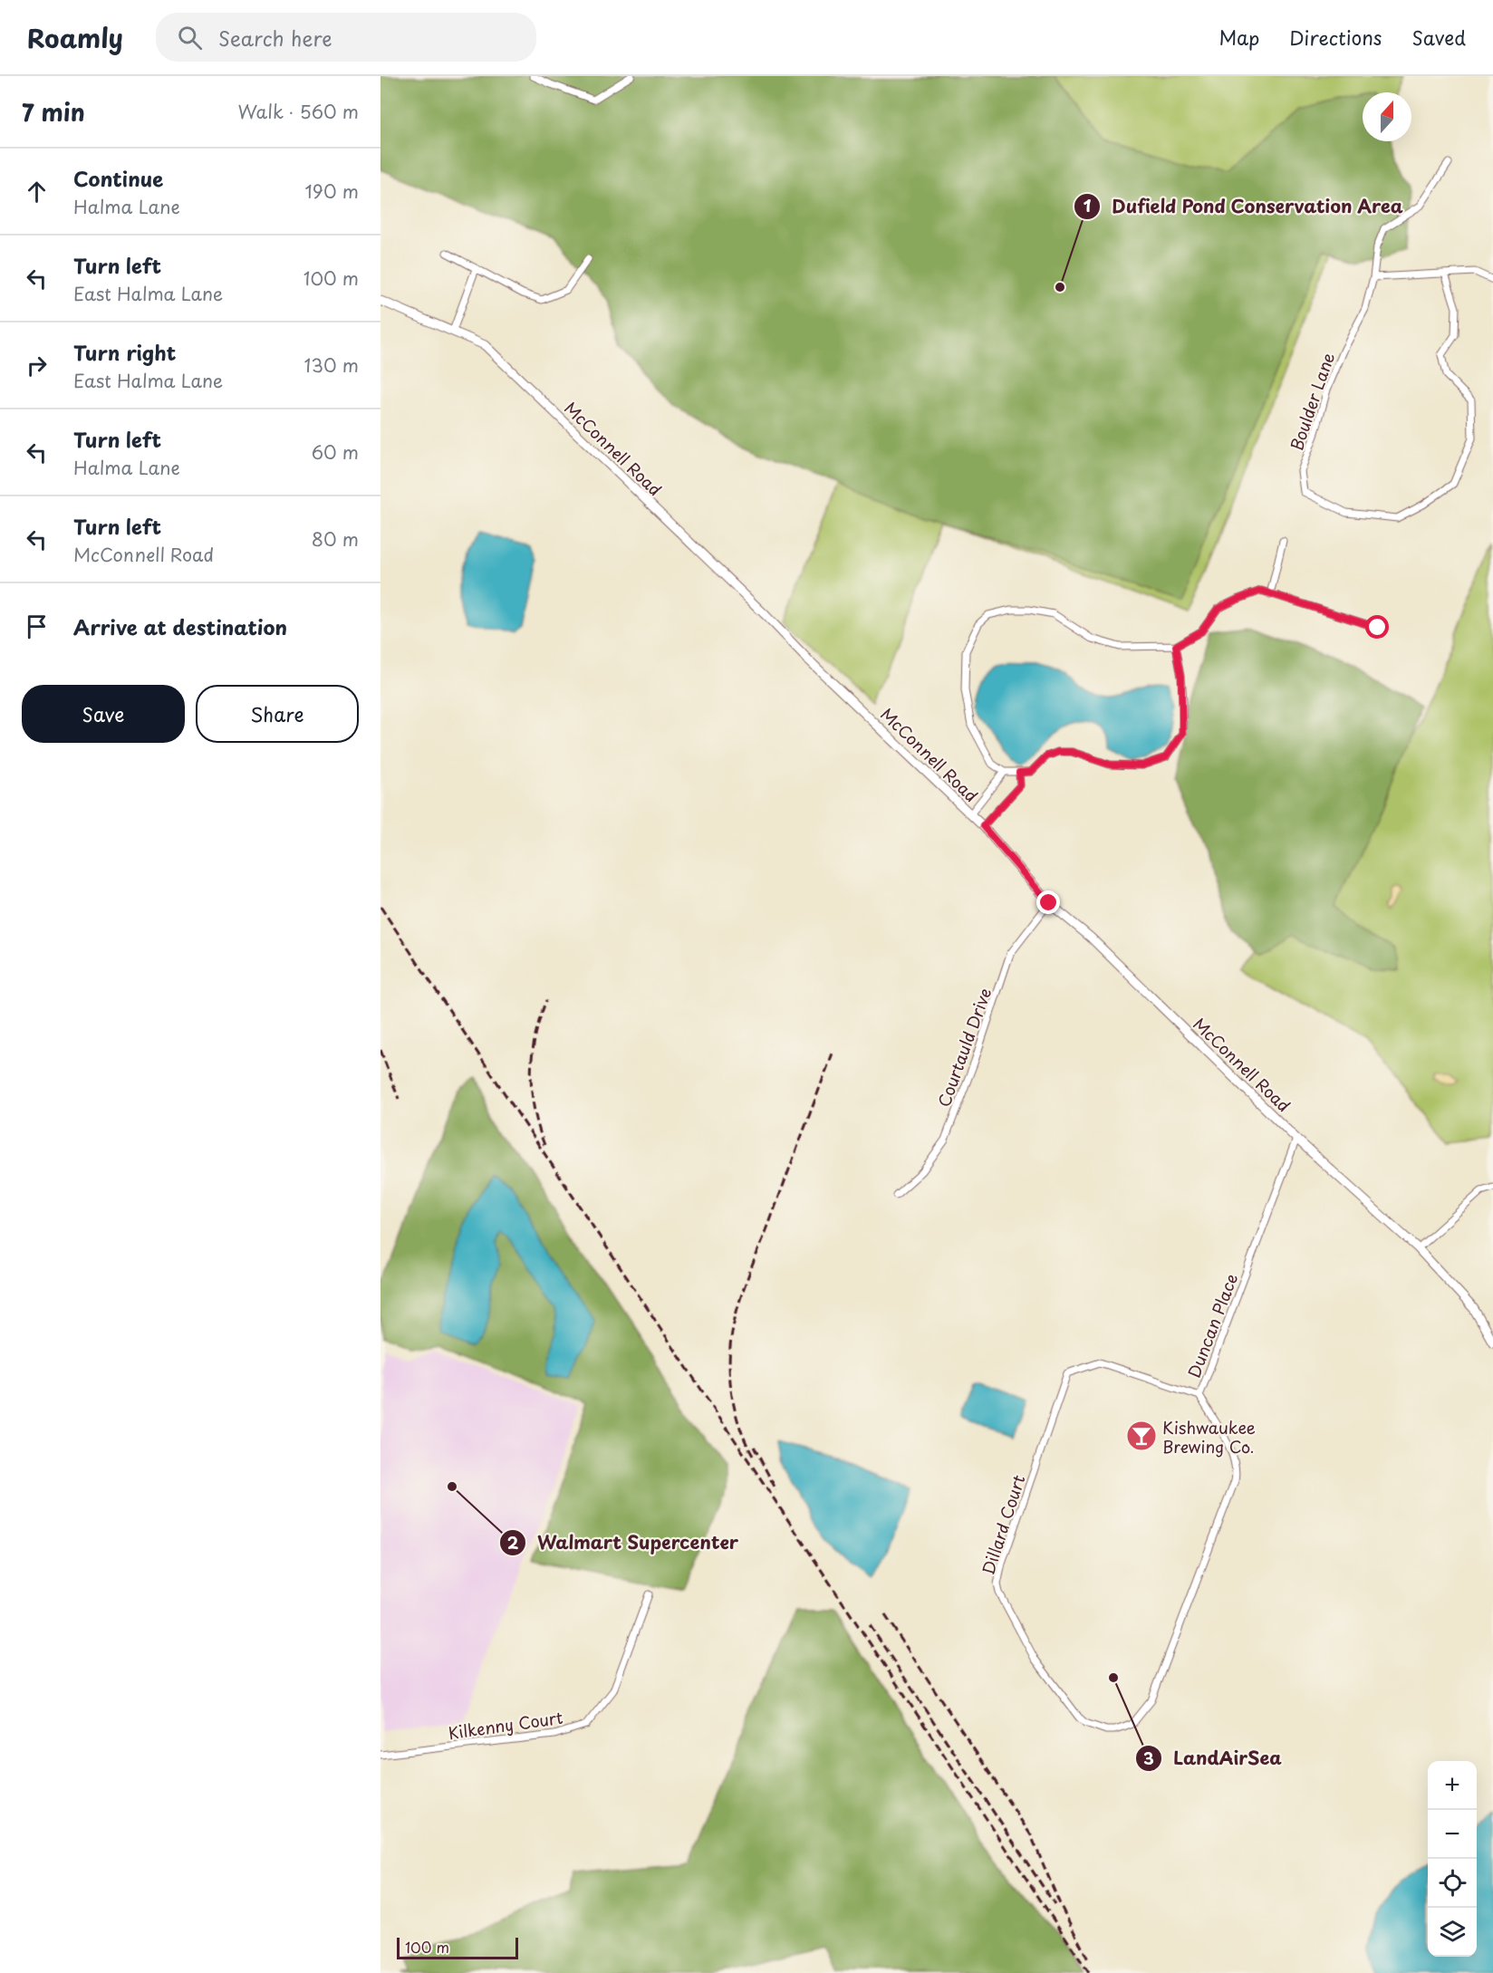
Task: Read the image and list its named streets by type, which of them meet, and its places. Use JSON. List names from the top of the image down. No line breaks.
{"streets":{"street":["Boulder Lane","McConnell Road","Courtauld Drive","Duncan Place","Dillard Court","Kilkenny Court"]},"crossings":[["McConnell Road","Courtauld Drive"],["McConnell Road","Duncan Place"],["Duncan Place","Dillard Court"]],"places":{"other":["Dufield Pond Conservation Area","Walmart Supercenter","LandAirSea"],"bar":["Kishwaukee Brewing Co."]},"scale_bar":"100 m","north":"top","page":{"header":"Roamly","search":"Search here","nav":["Map","Directions","Saved"],"heading":["7 min","Walk · 560 m"],"list":[["Continue","Halma Lane","190 m"],["Turn left","East Halma Lane","100 m"],["Turn right","East Halma Lane","130 m"],["Turn left","Halma Lane","60 m"],["Turn left","McConnell Road","80 m"],"Arrive at destination"],"buttons":["Save","Share"],"map_buttons":["+","−"],"scale":"100 m"}}
